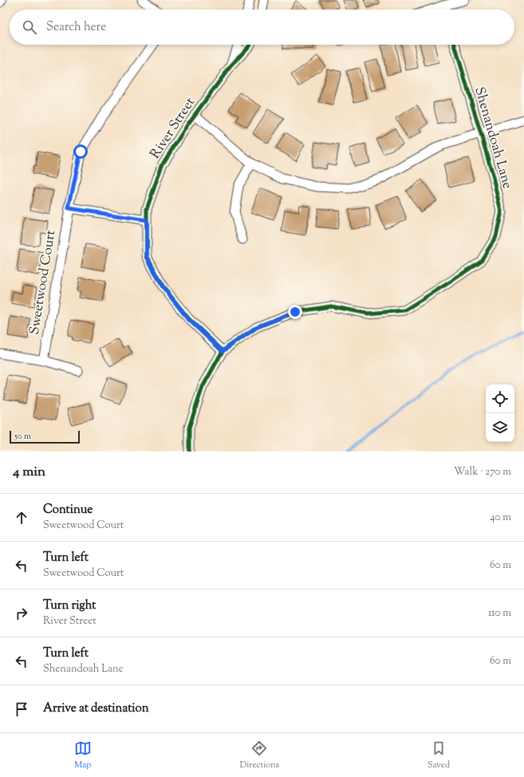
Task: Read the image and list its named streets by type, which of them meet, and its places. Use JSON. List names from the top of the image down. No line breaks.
{"streets":{"street":["River Street","Shenandoah Lane","Sweetwood Court"]},"crossings":[["River Street","Shenandoah Lane"]],"scale_bar":"50 m","page":{"search":"Search here","scale":"50 m","heading":["4 min","Walk · 270 m"],"list":[["Continue","Sweetwood Court","40 m"],["Turn left","Sweetwood Court","60 m"],["Turn right","River Street","110 m"],["Turn left","Shenandoah Lane","60 m"],"Arrive at destination"],"nav":["Map","Directions","Saved"]}}
